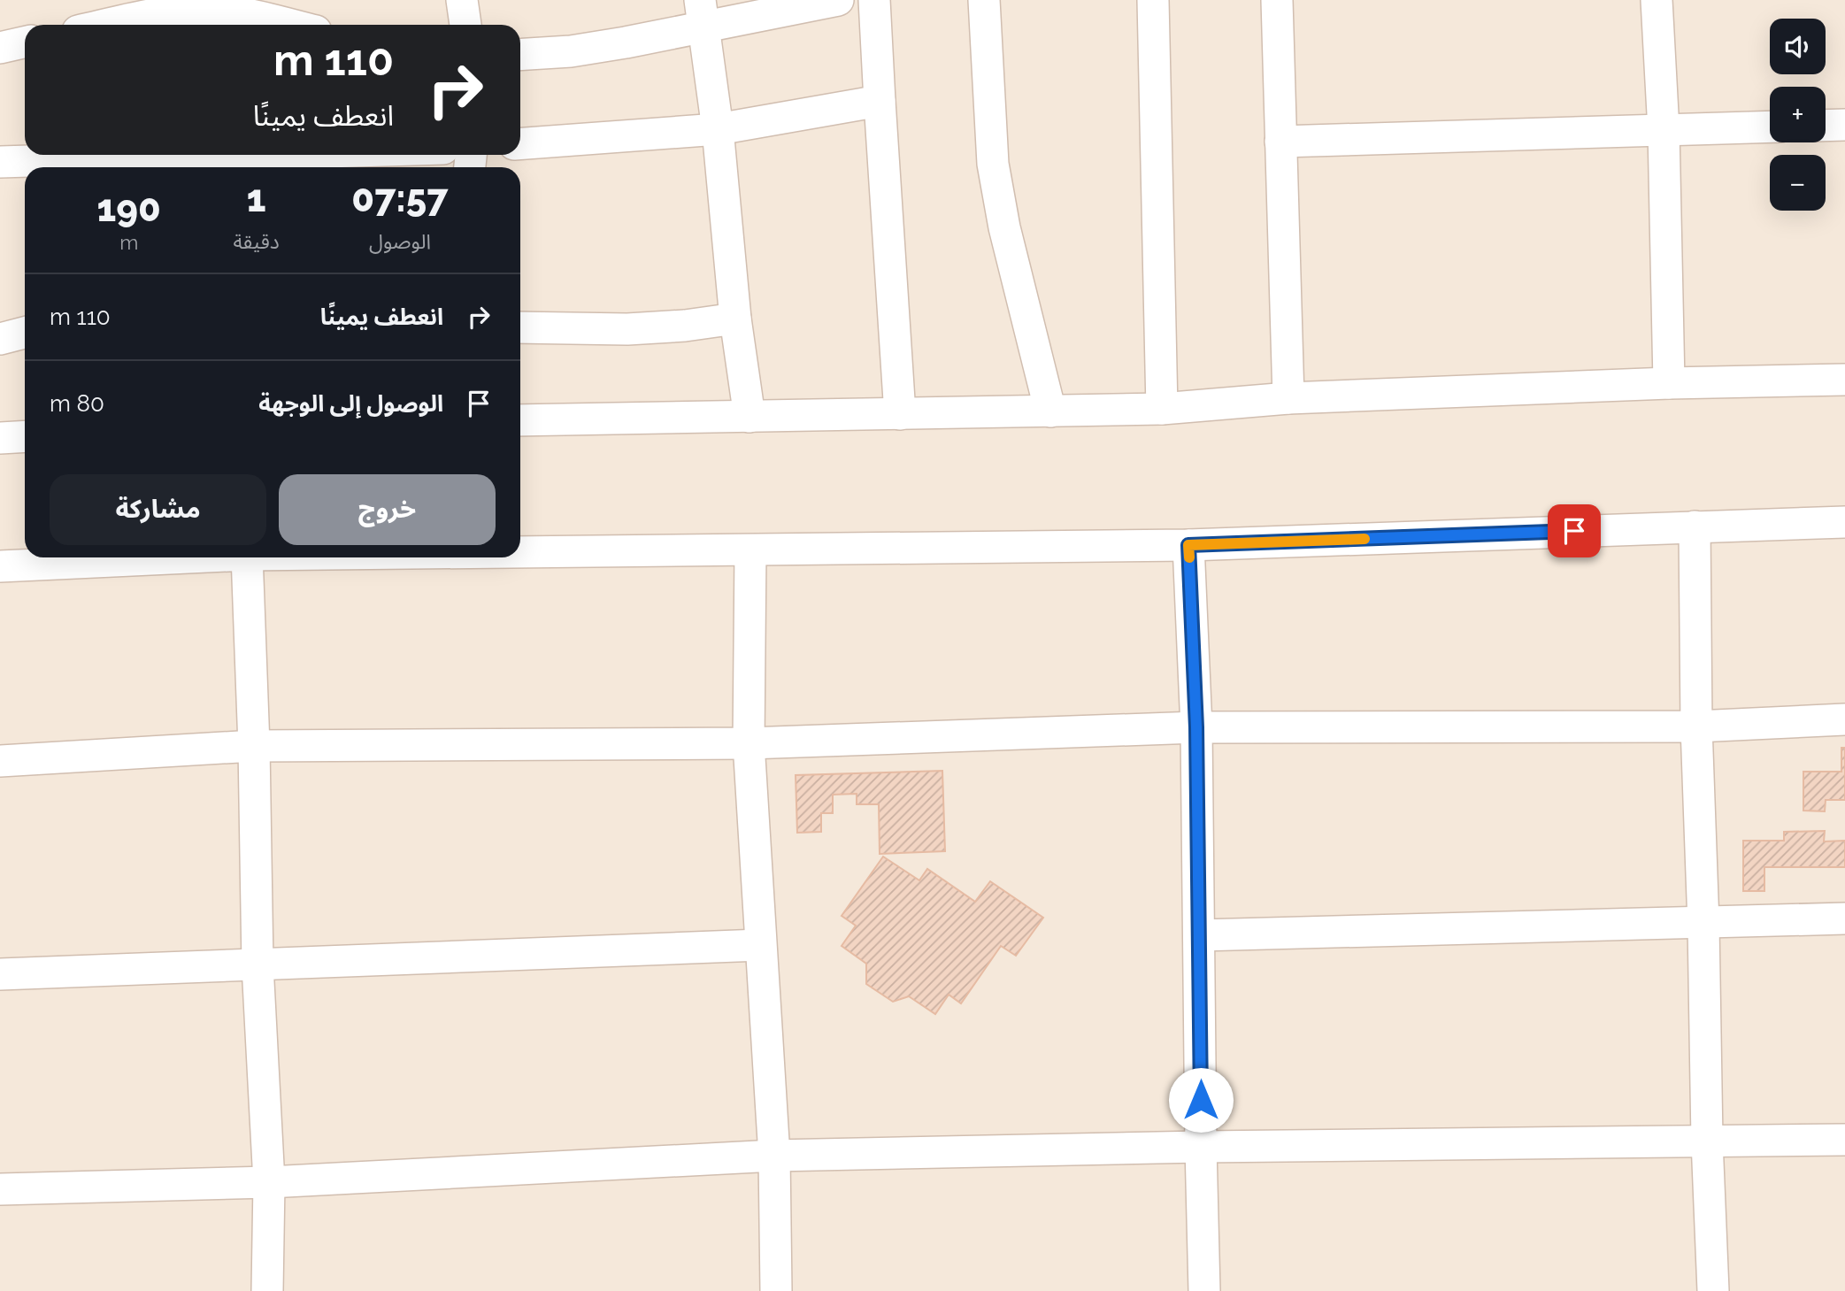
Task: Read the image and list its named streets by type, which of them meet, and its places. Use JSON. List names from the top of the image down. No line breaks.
{"page":{"map_buttons":["+","−"],"turn":["110 m","انعطف يمينًا"],"eta":["07:57","الوصول","1","دقيقة","190","m"],"list":[{"name":"انعطف يمينًا","value":"110 m"},{"name":"الوصول إلى الوجهة","value":"80 m"}],"buttons":["خروج","مشاركة"]}}
